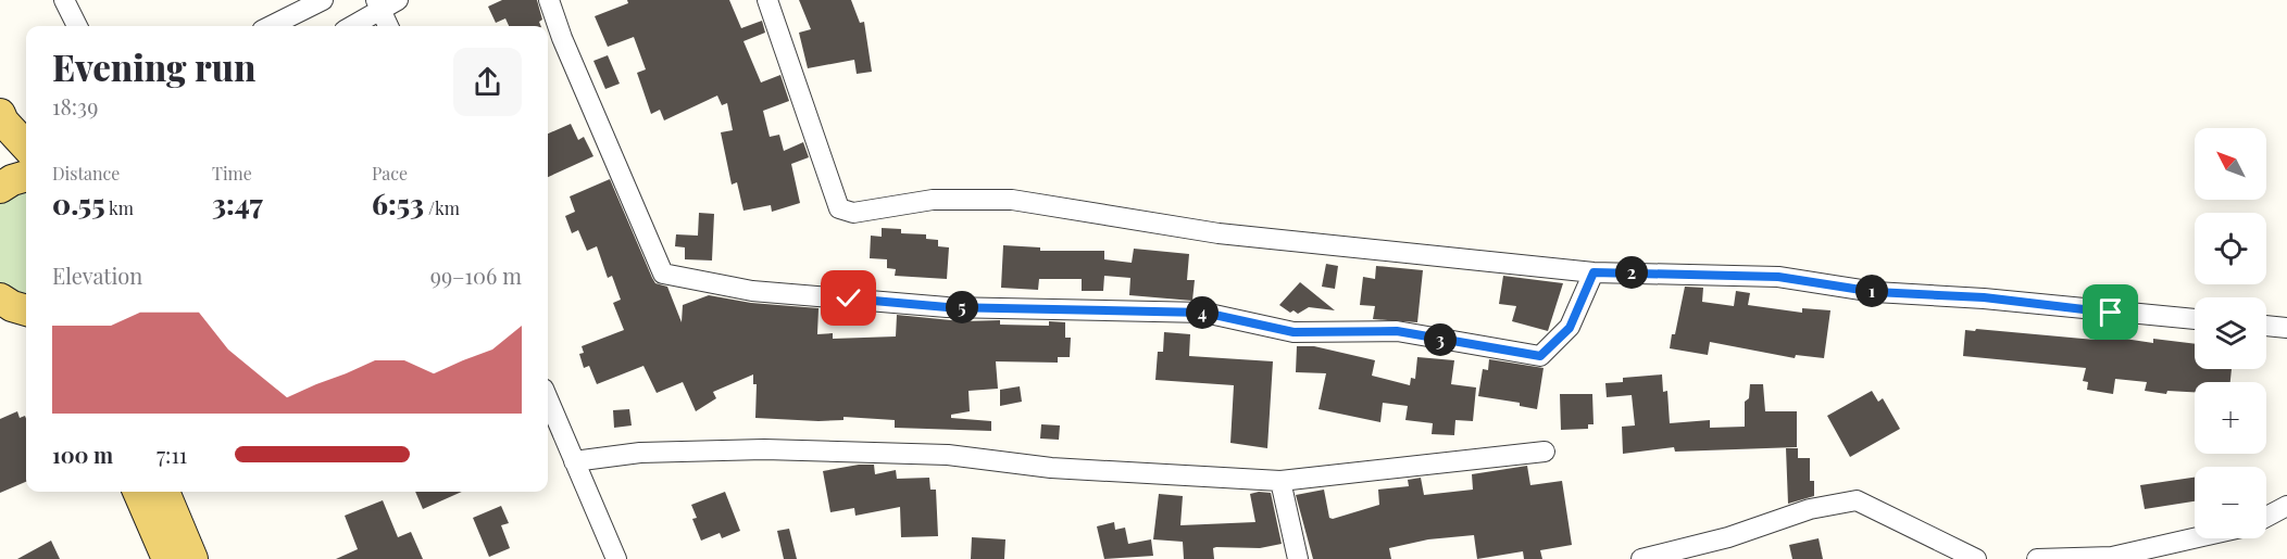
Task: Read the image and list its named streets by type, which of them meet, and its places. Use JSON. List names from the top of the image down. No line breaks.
{"north":"top left","page":{"heading":["Evening run","18:39"],"map_buttons":["+","−"],"stats":[["Distance","0.55 km"],["Time","3:47"],["Pace","6:53 /km"]],"chart":["Elevation","99–106 m"],"pins":["2","1","5","4","3"],"list":[{"name":"100 m","note":"7:11"}]}}
